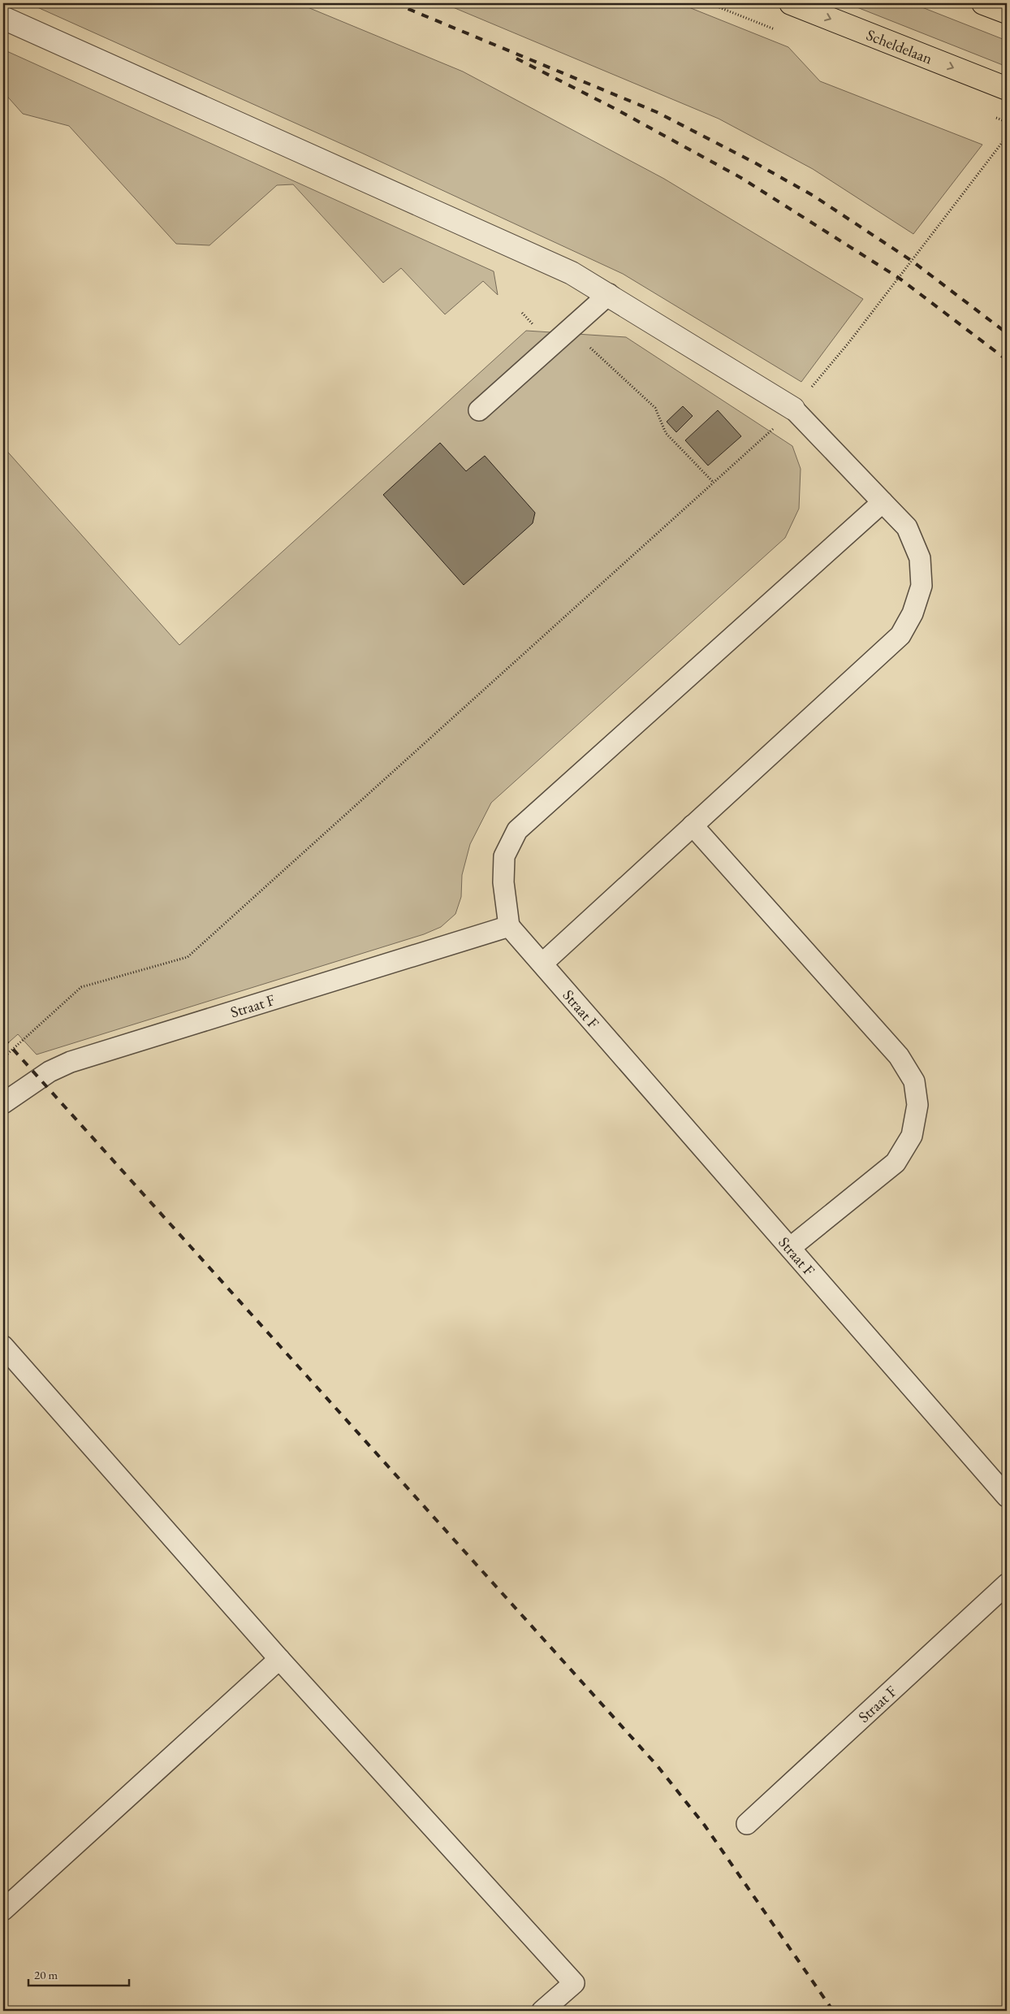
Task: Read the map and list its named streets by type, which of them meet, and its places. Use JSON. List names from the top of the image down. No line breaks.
{"streets":{"main road":["Scheldelaan"],"lane":["Straat F"]},"one_way":["Scheldelaan"],"scale_bar":"20 m"}
